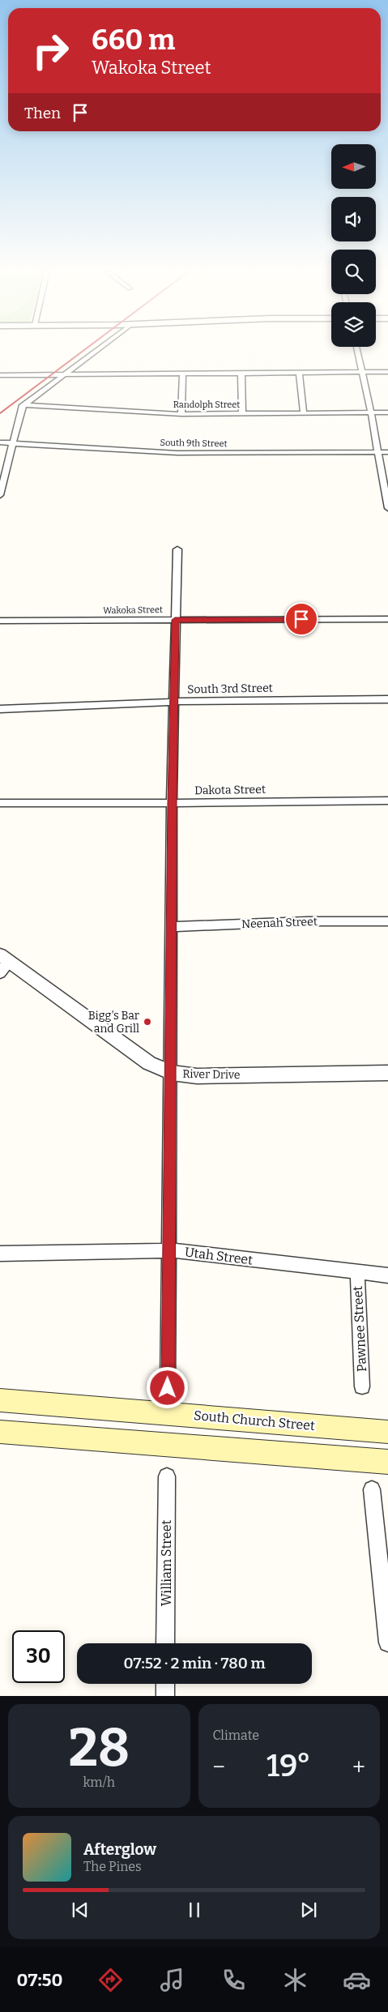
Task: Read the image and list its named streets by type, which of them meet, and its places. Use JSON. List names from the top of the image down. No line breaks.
{"streets":{"main road":["South Church Street"],"street":["Randolph Street","South 9th Street","Wakoka Street","South 3rd Street","Dakota Street","Neenah Street","River Drive","Utah Street","Pawnee Street","William Street"]},"crossings":[["Utah Street","Pawnee Street"]],"places":["Bigg's Bar and Grill"],"north":"left","page":{"turn":["660 m","Wakoka Street"],"then":"Then","limit":"30","trip":"07:52 · 2 min · 780 m","tile":[["28","km/h"],"Climate"],"heat":["−","19°","+"],"song":["Afterglow","The Pines"],"tabs":"07:50"}}
